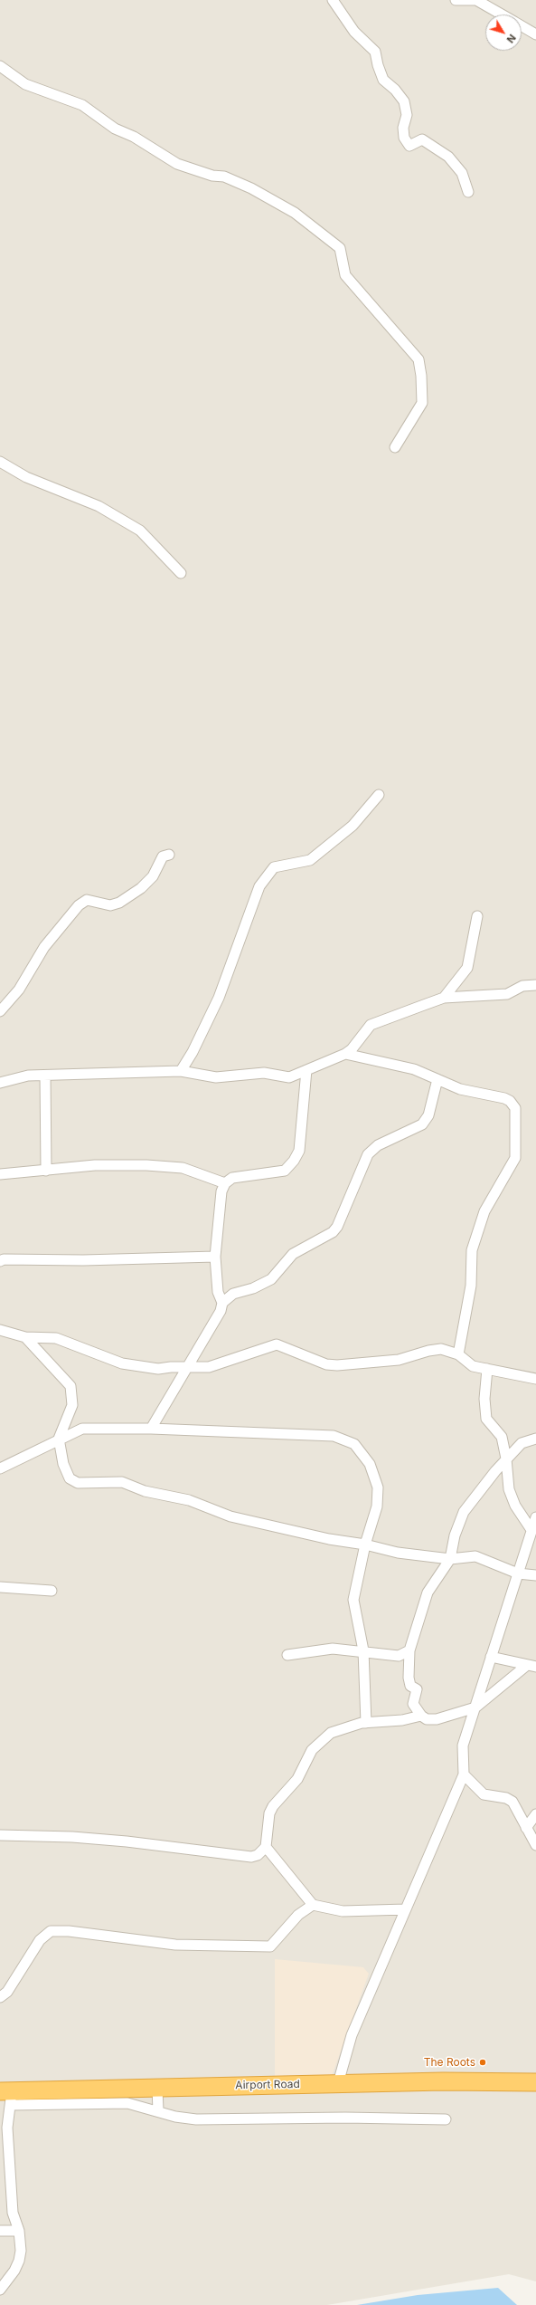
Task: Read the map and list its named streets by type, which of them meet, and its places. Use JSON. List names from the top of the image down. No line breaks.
{"streets":{"highway":["Airport Road"]},"places":["The Roots"],"north":"bottom right"}
